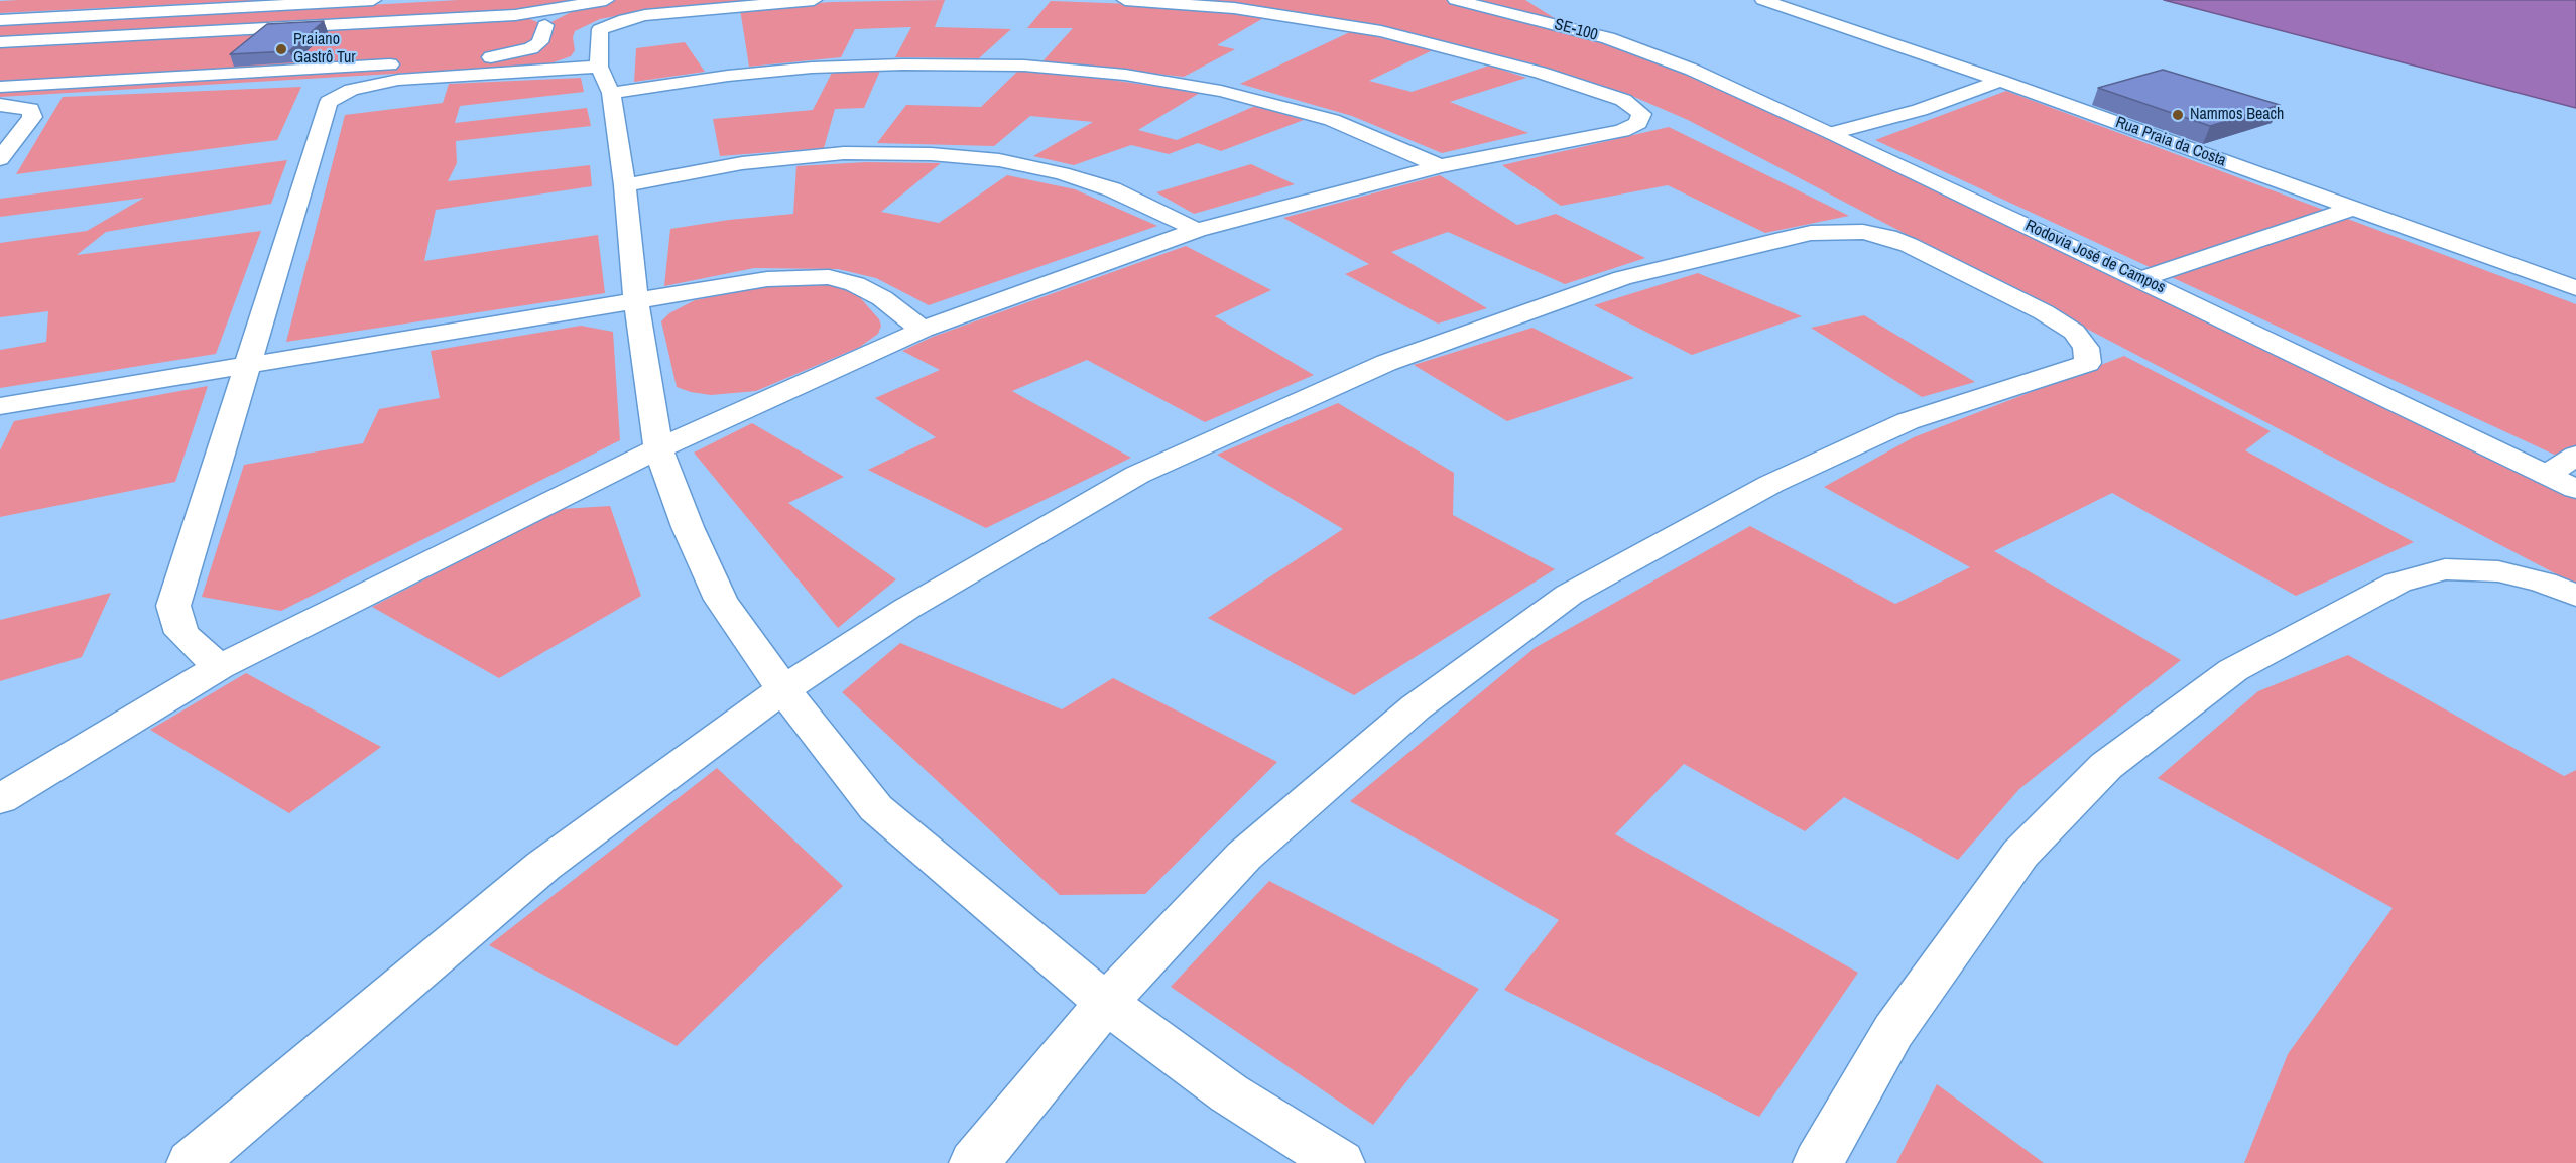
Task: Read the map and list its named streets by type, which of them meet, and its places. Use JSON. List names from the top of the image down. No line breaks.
{"streets":{"street":["SE-100","Rua Praia da Costa","Rodovia José de Campos"]},"crossings":[["SE-100","Rodovia José de Campos"]],"places":["Praiano Gastrô Tur","Nammos Beach"]}
